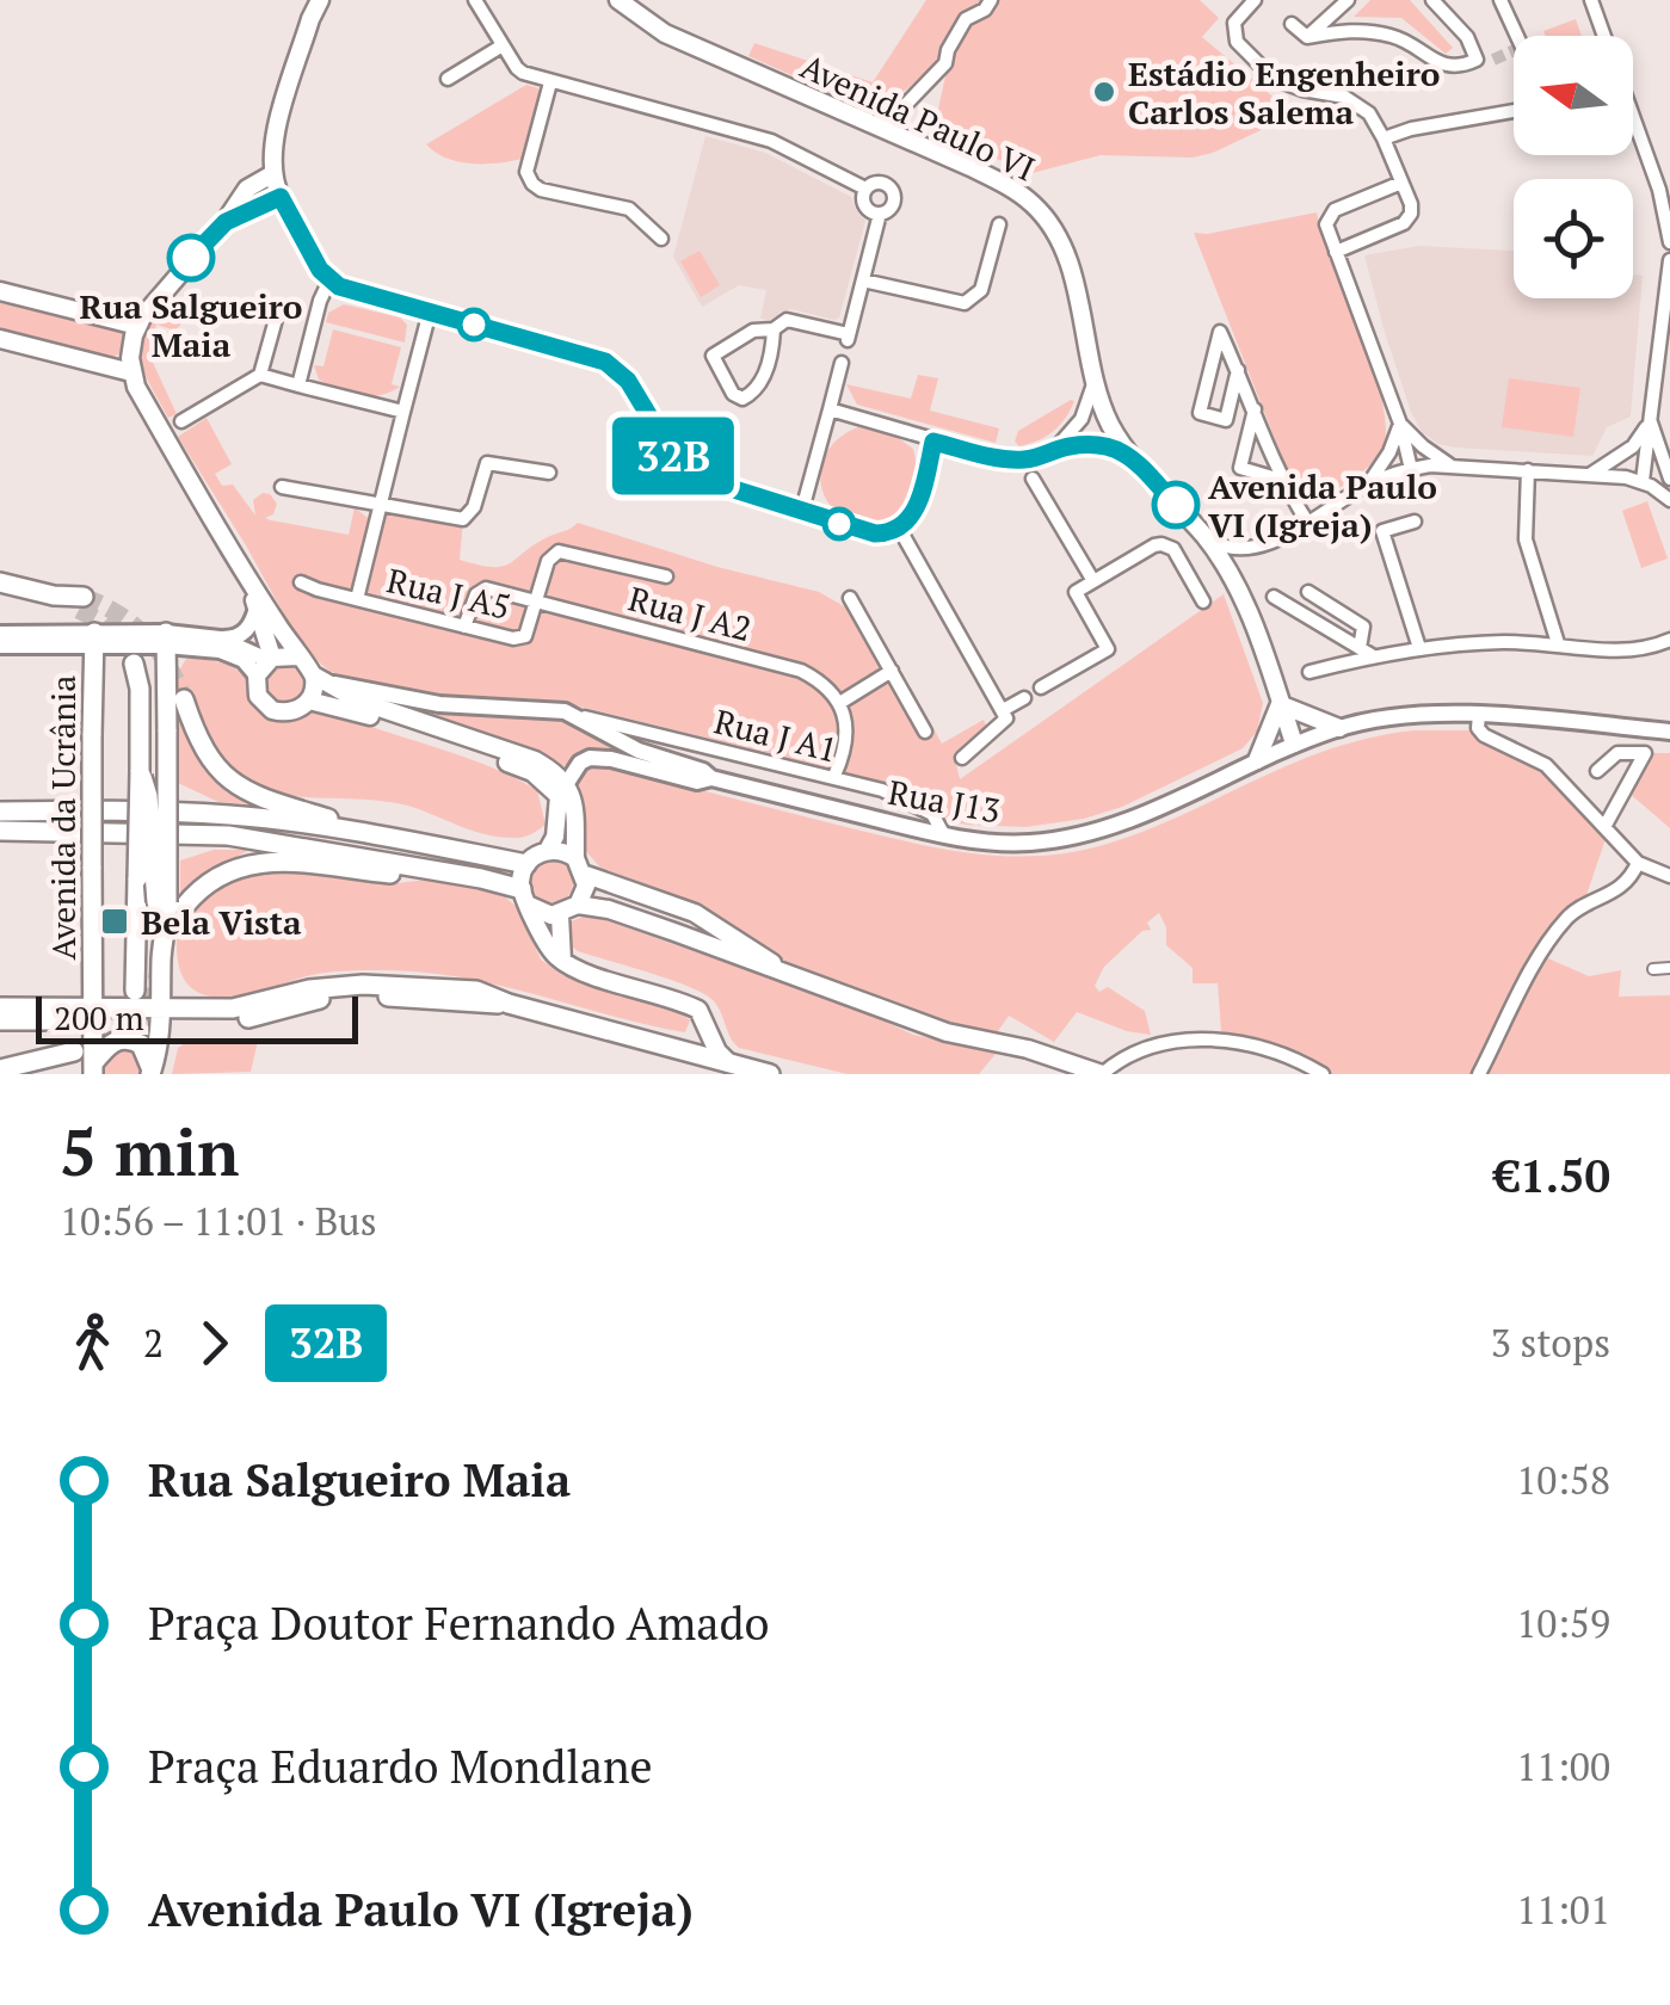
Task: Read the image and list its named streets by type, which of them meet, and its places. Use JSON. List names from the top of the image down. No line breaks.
{"streets":{"main road":["Avenida Paulo VI","Avenida da Ucrânia"],"street":["Rua J A5","Rua J A2","Rua J A1","Rua J13"]},"crossings":[["Avenida Paulo VI","Rua J13"],["Rua J A5","Rua J A2"],["Rua J A1","Rua J13"]],"places":{"other":["Estádio Engenheiro Carlos Salema","Rua Salgueiro Maia","Avenida Paulo VI (Igreja)"],"transit":["Bela Vista"]},"lines":["bus line 32B"],"scale_bar":"200 m","north":"left","page":{"on_map":"32B","scale":"200 m","heading":["5 min","10:56 – 11:01 · Bus","€1.50"],"legs":["2","32B","3 stops"],"list":[{"name":"Rua Salgueiro Maia","value":"10:58"},{"name":"Praça Doutor Fernando Amado","value":"10:59"},{"name":"Praça Eduardo Mondlane","value":"11:00"},{"name":"Avenida Paulo VI (Igreja)","value":"11:01"}]}}
